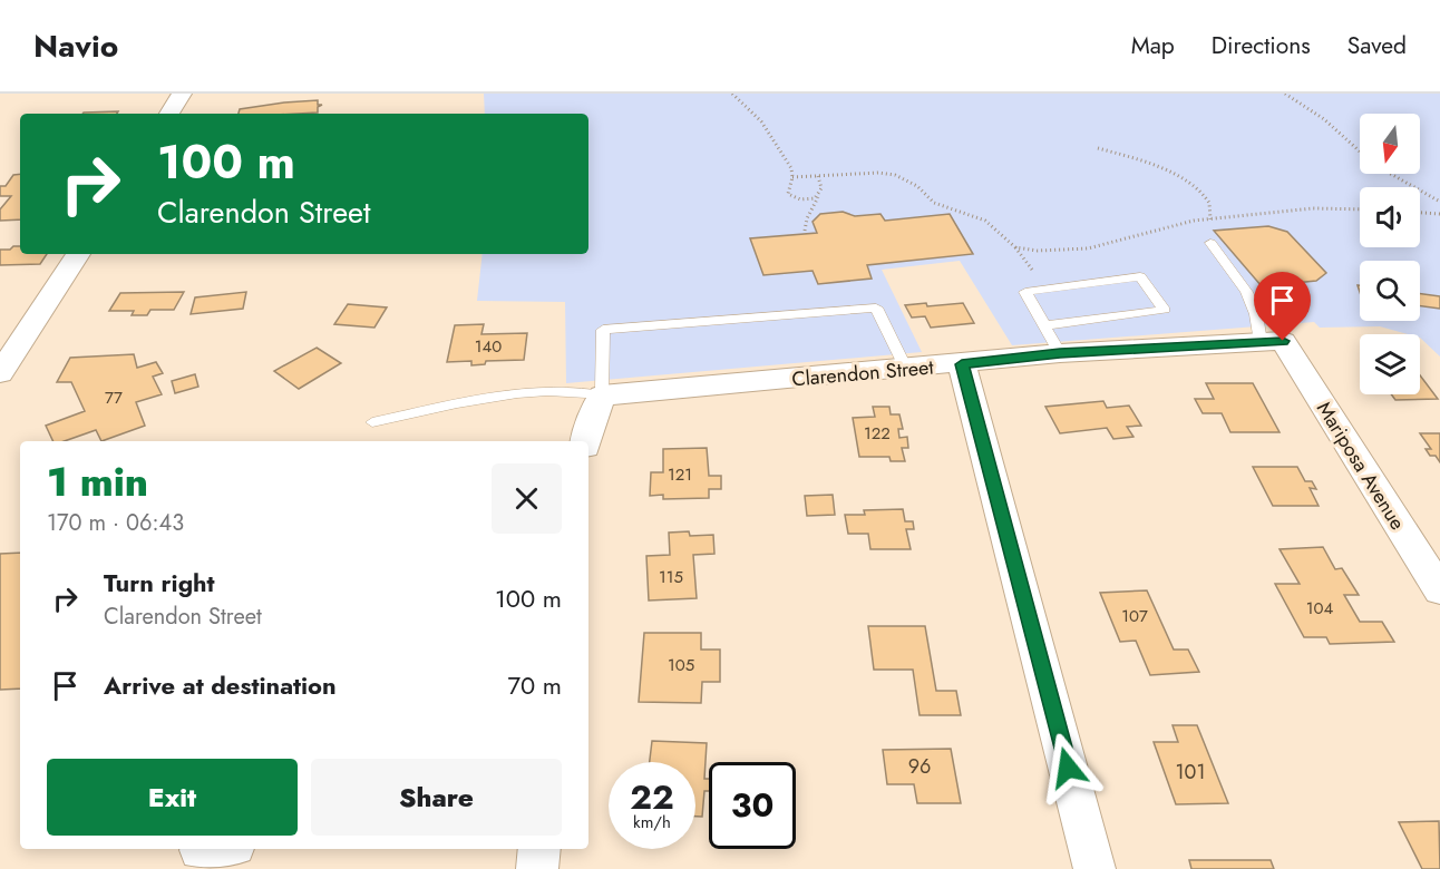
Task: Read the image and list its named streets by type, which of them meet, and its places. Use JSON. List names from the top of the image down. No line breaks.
{"streets":{"street":["Clarendon Street","Mariposa Avenue"]},"crossings":[["Clarendon Street","Mariposa Avenue"]],"house_numbers":["140","77","122","121","115","104","107","105","96","101"],"north":"bottom","page":{"header":"Navio","nav":["Map","Directions","Saved"],"turn":["100 m","Clarendon Street"],"heading":["1 min","170 m · 06:43"],"list":[{"name":"Turn right","note":"Clarendon Street","value":"100 m"},{"name":"Arrive at destination","value":"70 m"}],"buttons":["Exit","Share"],"speed":"22 km/h","limit":"30"}}
